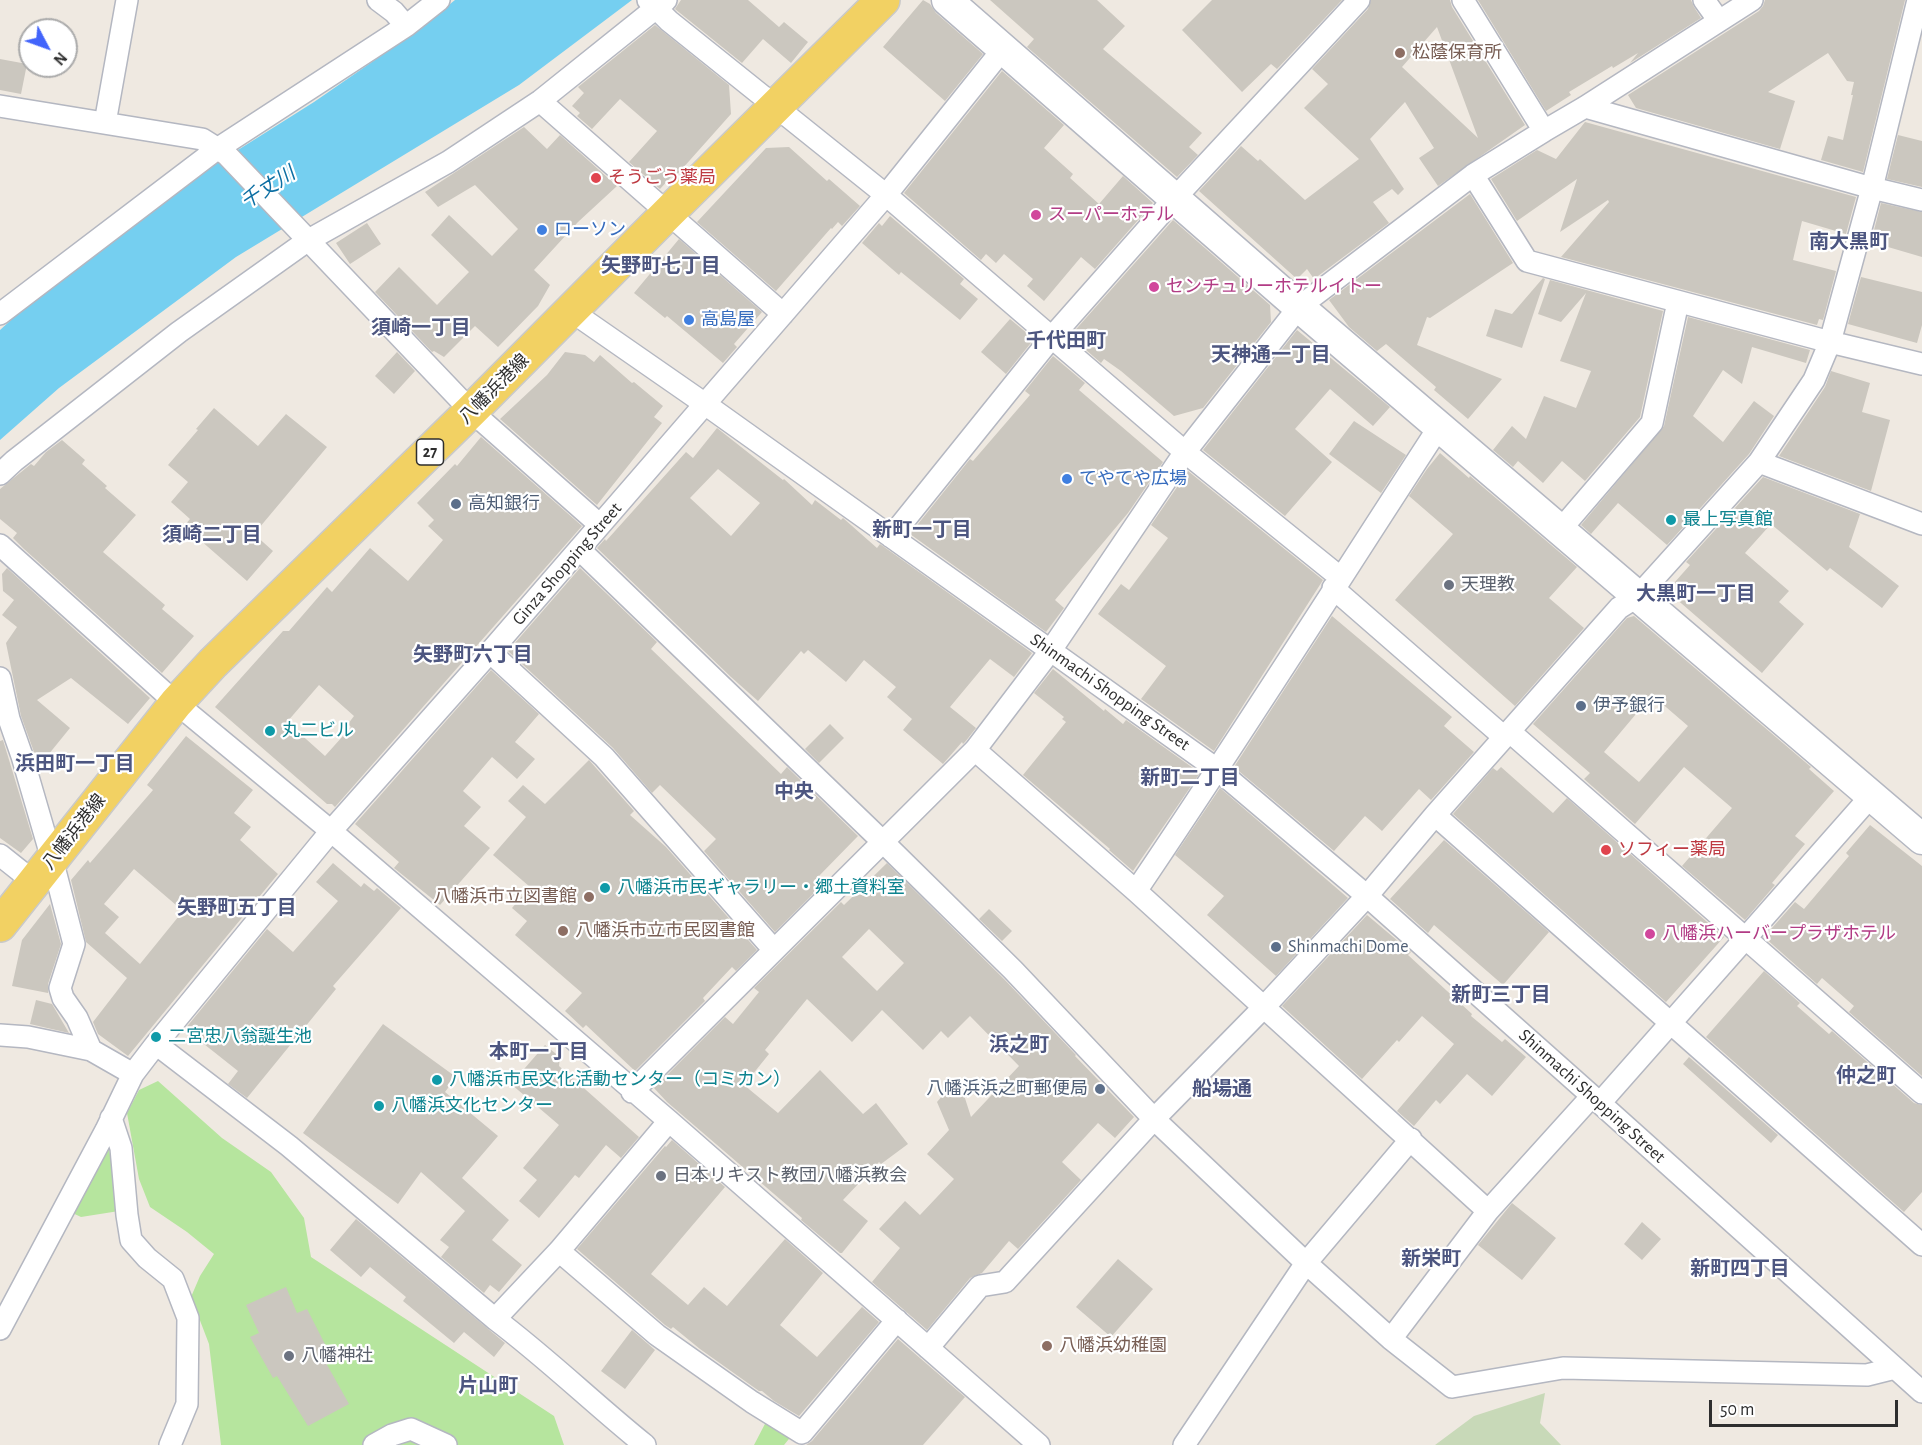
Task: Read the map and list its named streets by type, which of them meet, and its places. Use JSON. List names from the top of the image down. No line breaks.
{"streets":{"main road":["八幡浜港線","27"],"street":["Ginza Shopping Street","Shinmachi Shopping Street"]},"crossings":[["八幡浜港線","Shinmachi Shopping Street"],["Ginza Shopping Street","Shinmachi Shopping Street"]],"districts":["南大黒町","矢野町七丁目","須崎一丁目","千代田町","天神通一丁目","新町一丁目","須崎二丁目","大黒町一丁目","矢野町六丁目","浜田町一丁目","新町二丁目","中央","矢野町五丁目","新町三丁目","浜之町","本町一丁目","仲之町","船場通","新栄町","新町四丁目","片山町"],"water":["千丈川"],"places":["松蔭保育所","そうごう薬局","スーパーホテル","ローソン","センチュリーホテルイトー","高島屋","てやてや広場","高知銀行","最上写真館","天理教","伊予銀行","丸二ビル","ソフィー薬局","八幡浜市民ギャラリー・郷土資料室","八幡浜市立図書館","八幡浜市立市民図書館","八幡浜ハーバープラザホテル","Shinmachi Dome","二宮忠八翁誕生池","八幡浜市民文化活動センター（コミカン）","八幡浜浜之町郵便局","八幡浜文化センター","日本リキスト教団八幡浜教会","八幡浜幼稚園","八幡神社"],"scale_bar":"50 m","north":"bottom right"}
